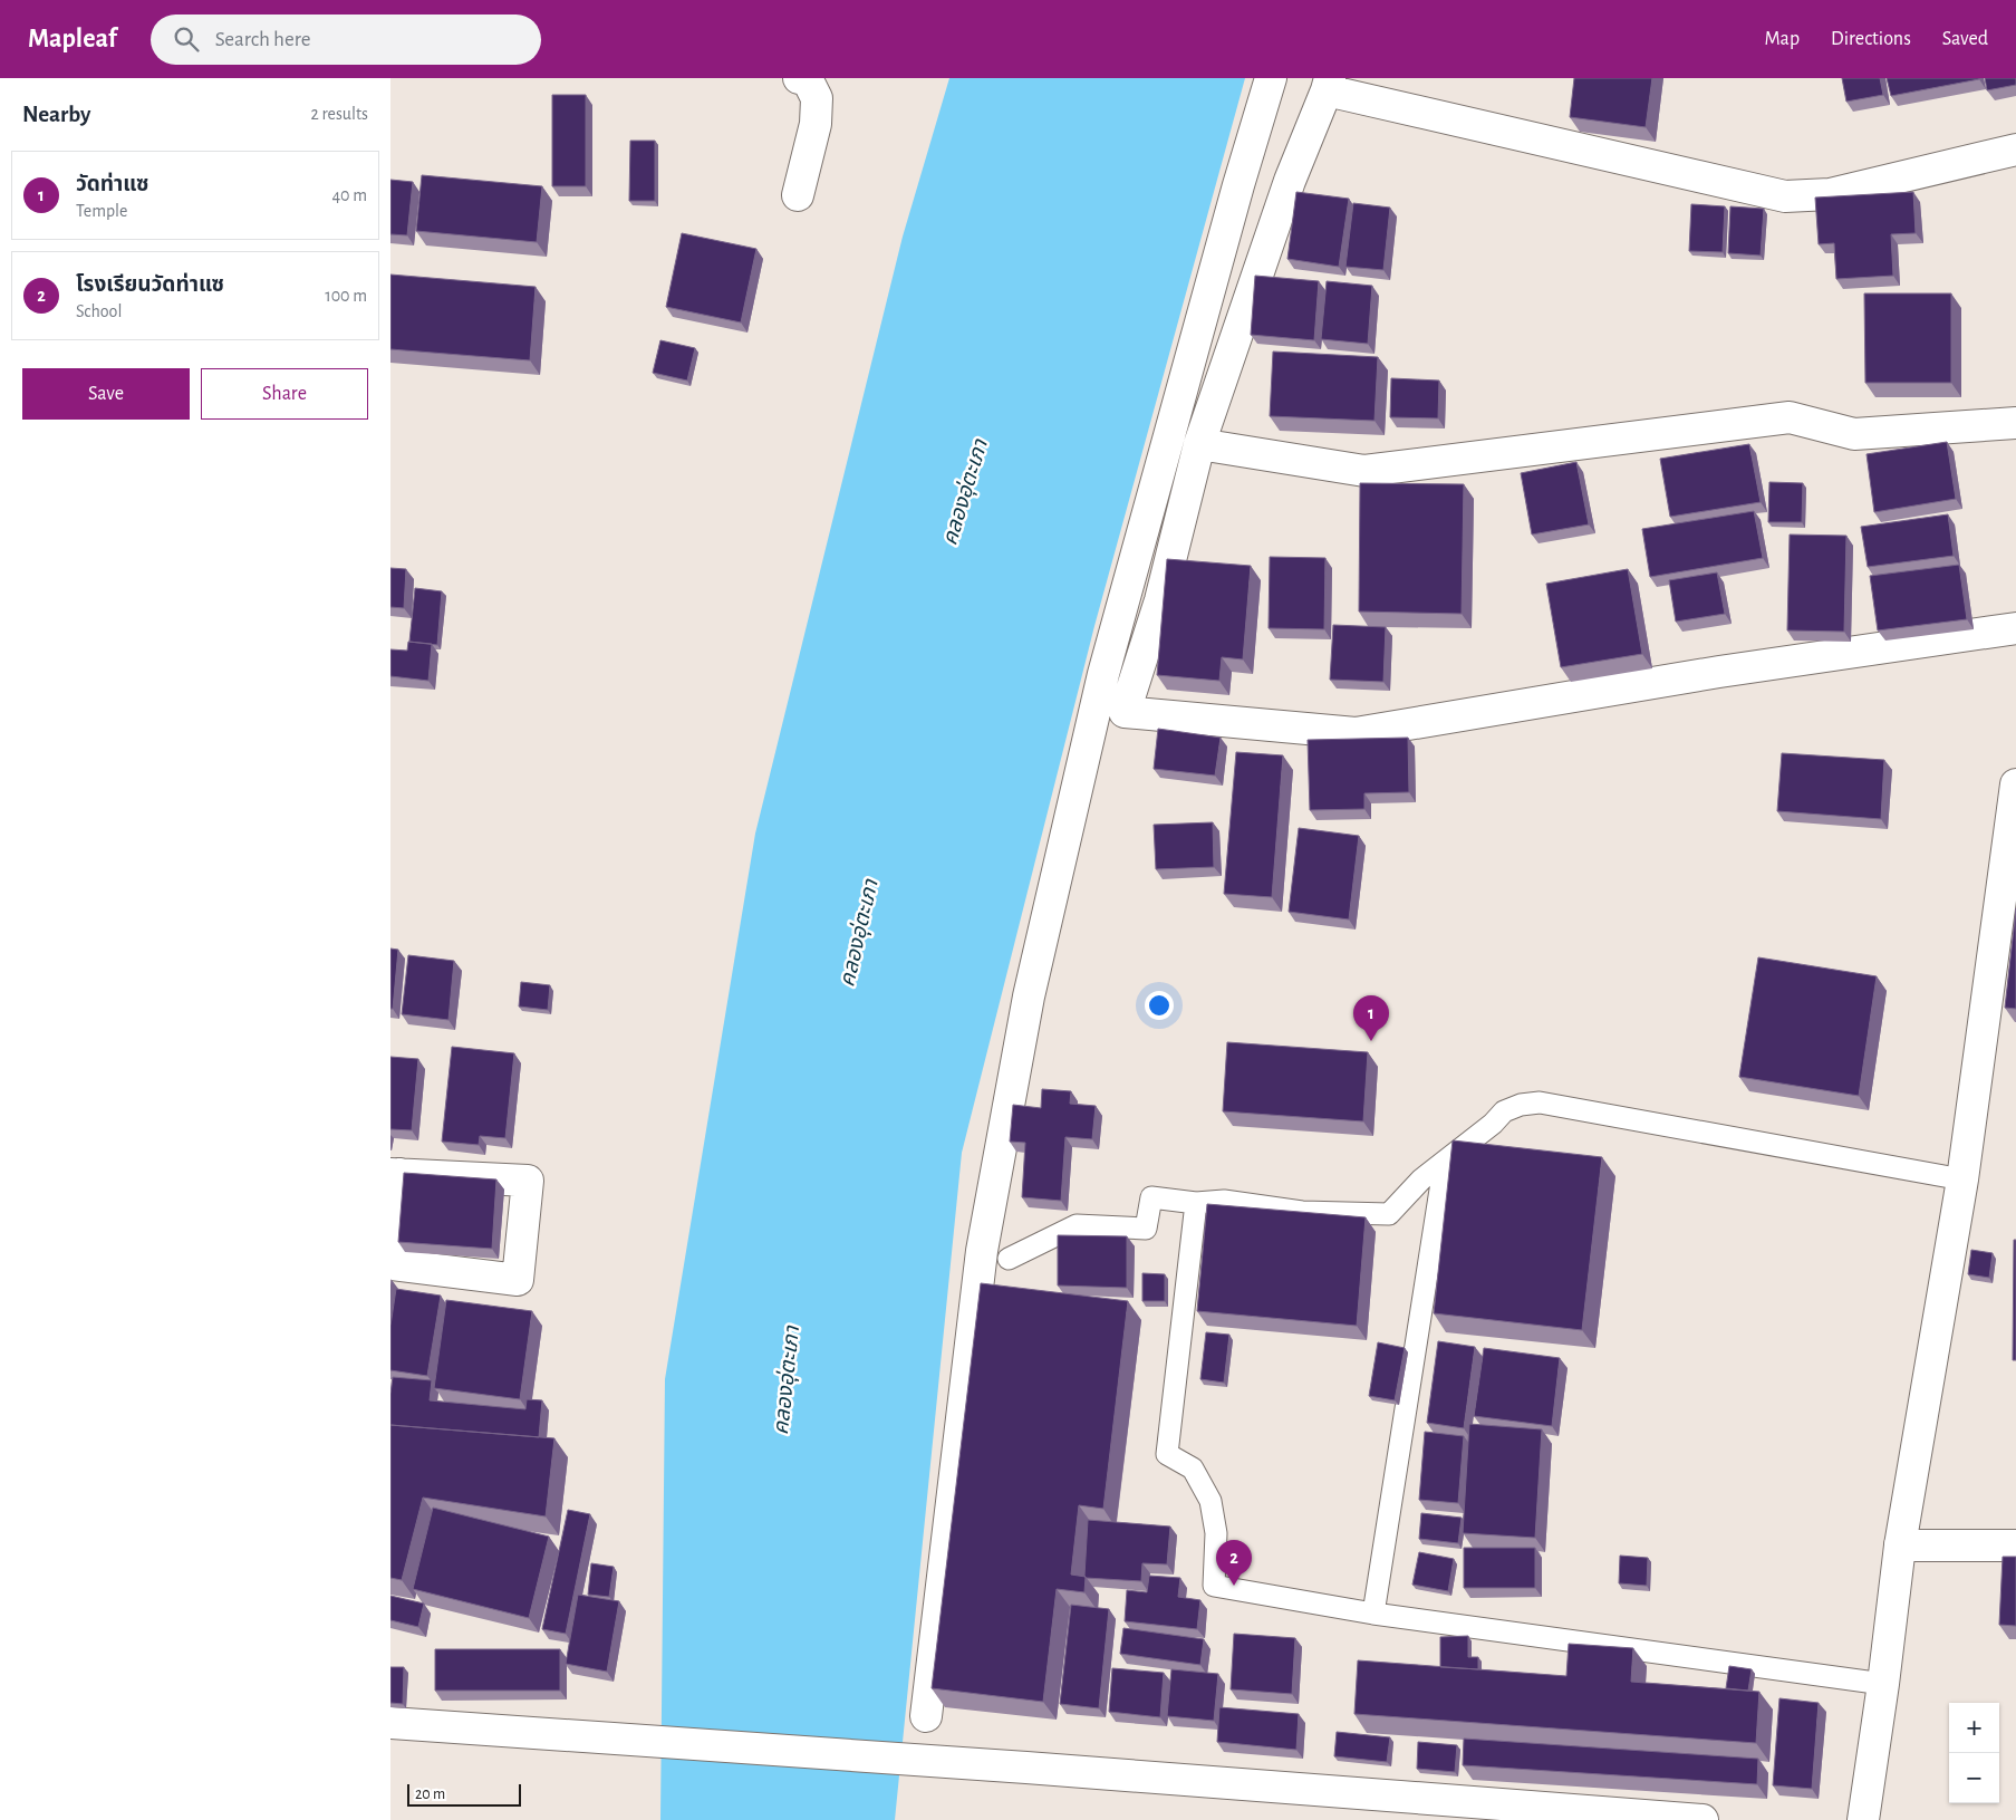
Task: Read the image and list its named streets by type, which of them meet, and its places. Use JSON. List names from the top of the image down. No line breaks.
{"water":["คลองอุ่ตะเภา"],"scale_bar":"20 m","page":{"header":"Mapleaf","search":"Search here","nav":["Map","Directions","Saved"],"heading":["Nearby","2 results"],"list":[{"mark":"1","name":"วัดท่าแซ","note":"Temple","value":"40 m"},{"mark":"2","name":"โรงเรียนวัดท่าแซ","note":"School","value":"100 m"}],"buttons":["Save","Share"],"pins":["1","2"],"map_buttons":["+","−"],"scale":"20 m"}}
